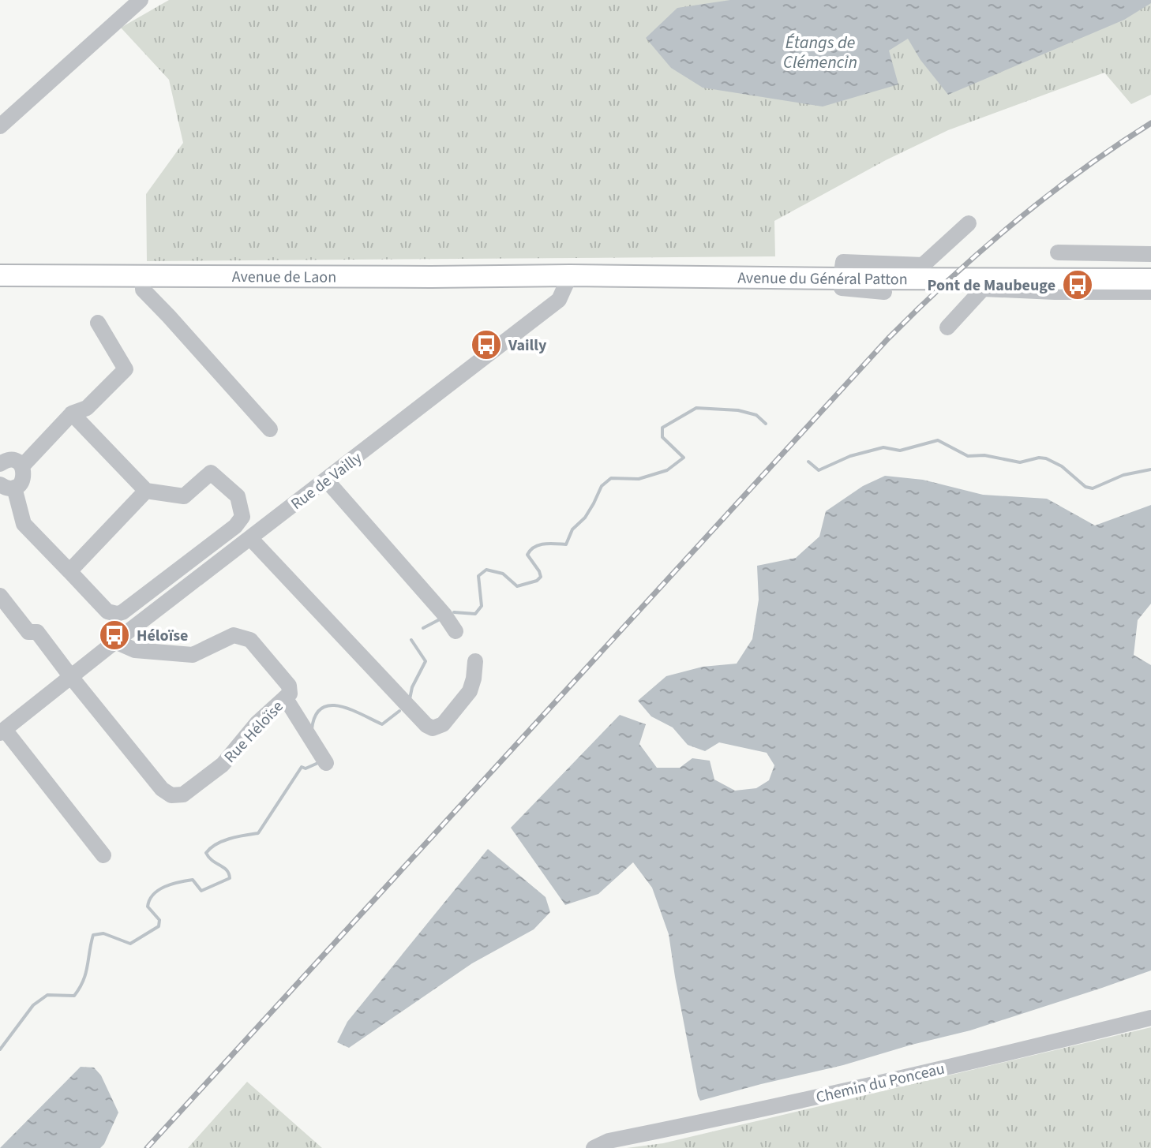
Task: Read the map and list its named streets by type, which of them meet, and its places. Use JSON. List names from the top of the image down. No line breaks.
{"streets":{"main road":["Avenue de Laon","Avenue du Général Patton"],"street":["Rue de Vailly","Rue Héloïse","Chemin du Ponceau"]},"crossings":[["Avenue de Laon","Avenue du Général Patton"],["Avenue de Laon","Rue de Vailly"],["Avenue du Général Patton","Rue de Vailly"],["Rue de Vailly","Rue Héloïse"]],"water":["Étangs de Clémencin"],"places":{"bus stop":["Pont de Maubeuge","Vailly","Héloïse"]}}
